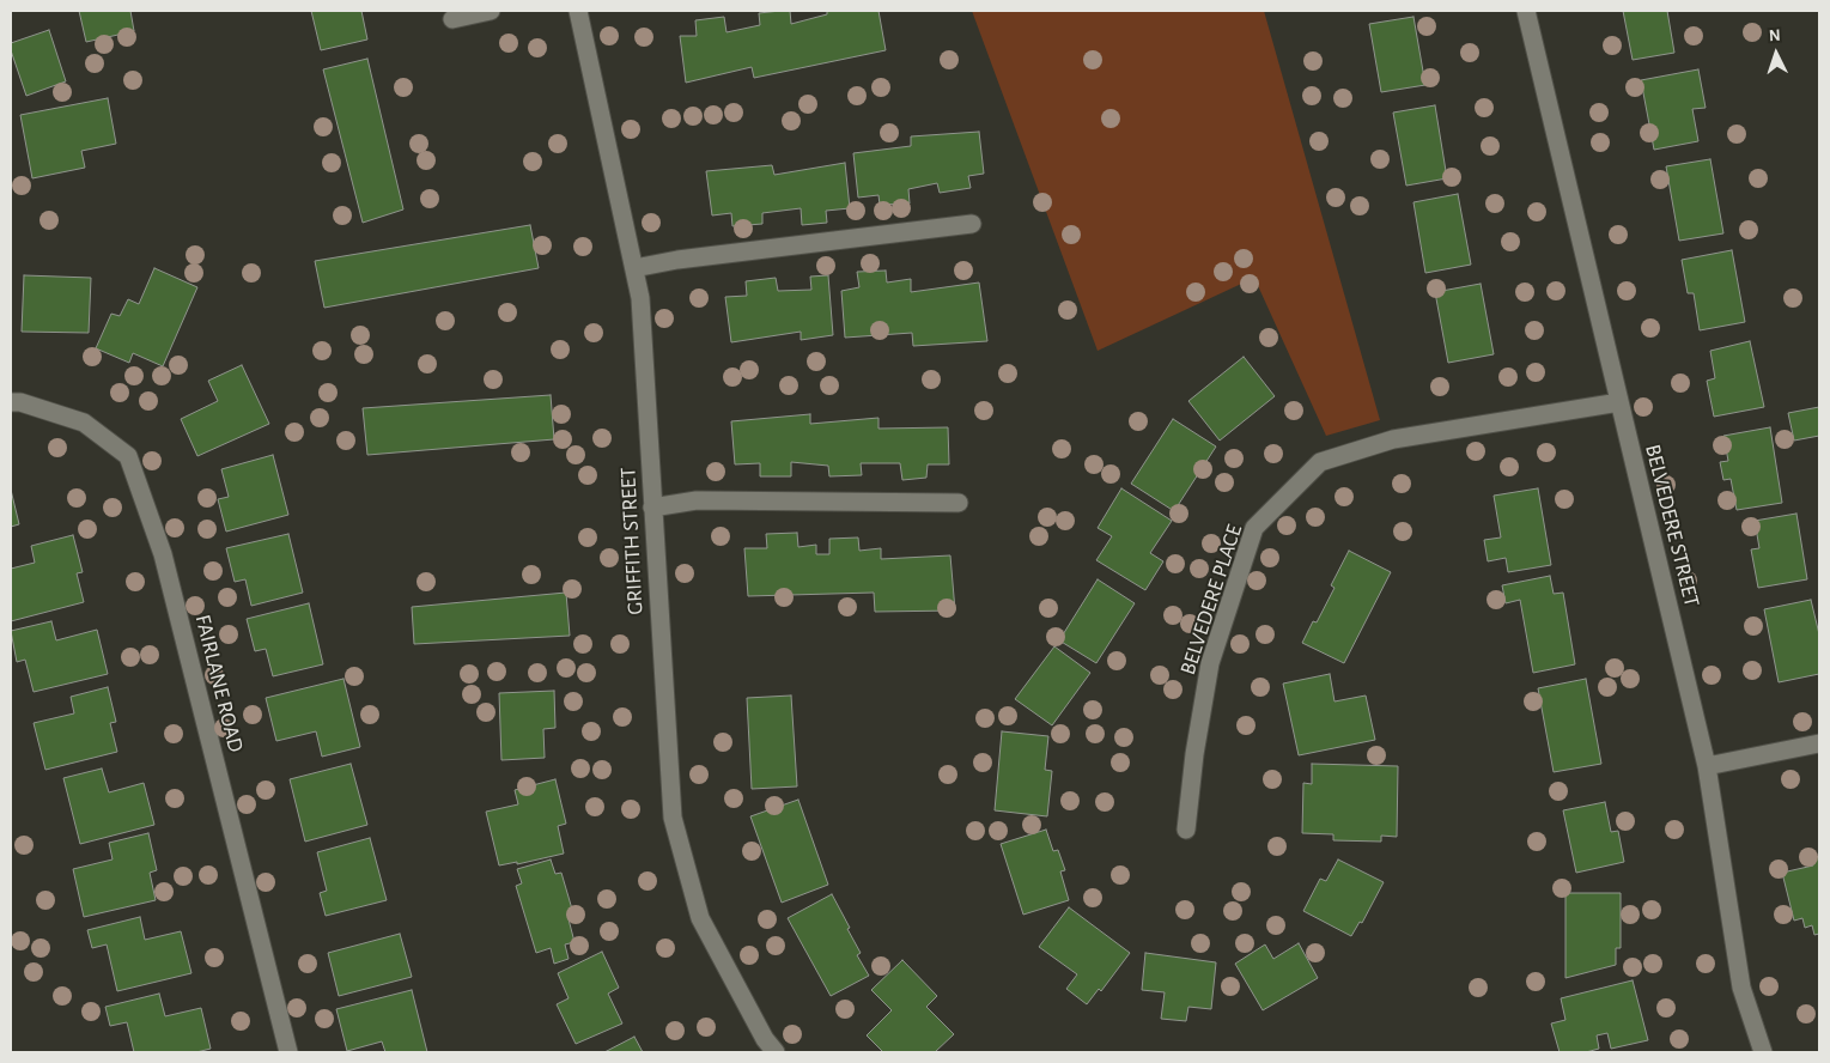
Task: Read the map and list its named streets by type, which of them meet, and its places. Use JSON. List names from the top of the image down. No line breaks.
{"streets":{"street":["BELVEDERE STREET","GRIFFITH STREET","BELVEDERE PLACE","FAIRLANE ROAD"]},"crossings":[["BELVEDERE STREET","BELVEDERE PLACE"]],"north":"top"}
